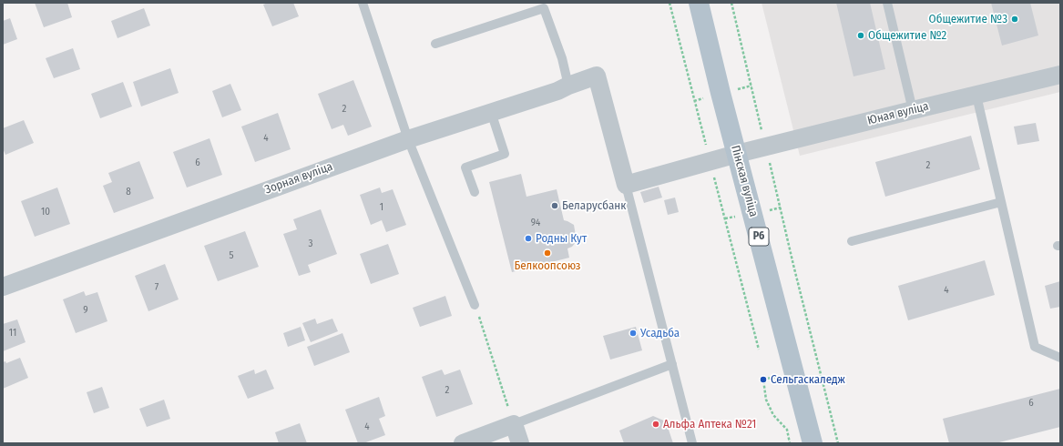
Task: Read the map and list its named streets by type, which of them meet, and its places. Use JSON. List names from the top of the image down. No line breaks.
{"streets":{"main road":["Пінская вуліца","Р6"],"street":["Юная вуліца","Зорная вуліца"]},"crossings":[["Юная вуліца","Зорная вуліца"],["Юная вуліца","Пінская вуліца"]],"places":["Общежитие №3","Общежитие №2","Беларусбанк","Родны Кут","Белкоопсоюз","Усадьба","Сельгаскаледж","Альфа Аптека №21"],"house_numbers":["2","4","6","2","8","1","10","94","3","5","7","4","9","11","2","6","4"]}
